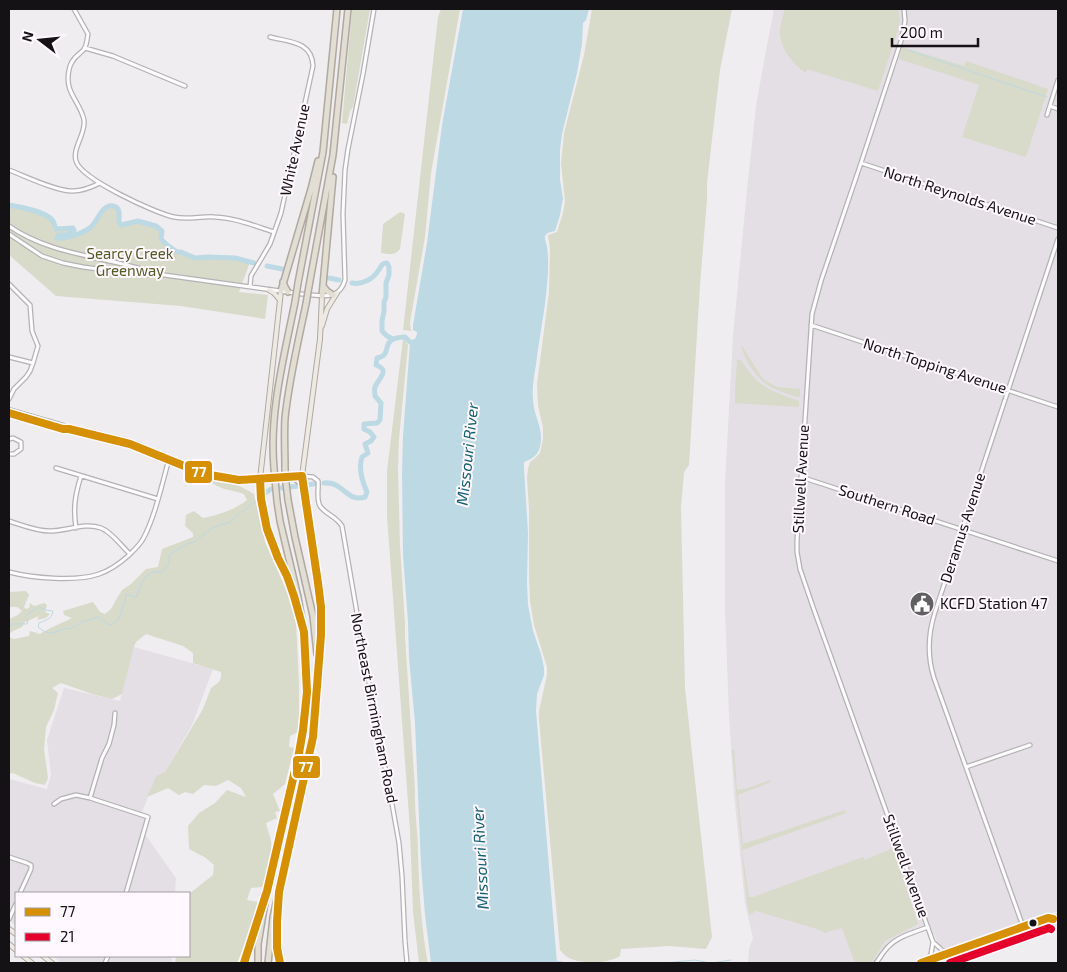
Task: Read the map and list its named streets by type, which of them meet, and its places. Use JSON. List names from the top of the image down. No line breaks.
{"streets":{"street":["White Avenue","North Reynolds Avenue","North Topping Avenue","Stillwell Avenue","Southern Road","Deramus Avenue","Northeast Birmingham Road"]},"crossings":[["North Reynolds Avenue","Stillwell Avenue"],["North Topping Avenue","Stillwell Avenue"],["North Topping Avenue","Deramus Avenue"],["Stillwell Avenue","Southern Road"],["Southern Road","Deramus Avenue"]],"water":["Missouri River"],"parks":["Searcy Creek Greenway"],"places":{"public building":["KCFD Station 47"]},"lines":["transit line 77","transit line 21"],"legend":["77","21"],"scale_bar":"200 m","north":"left"}
